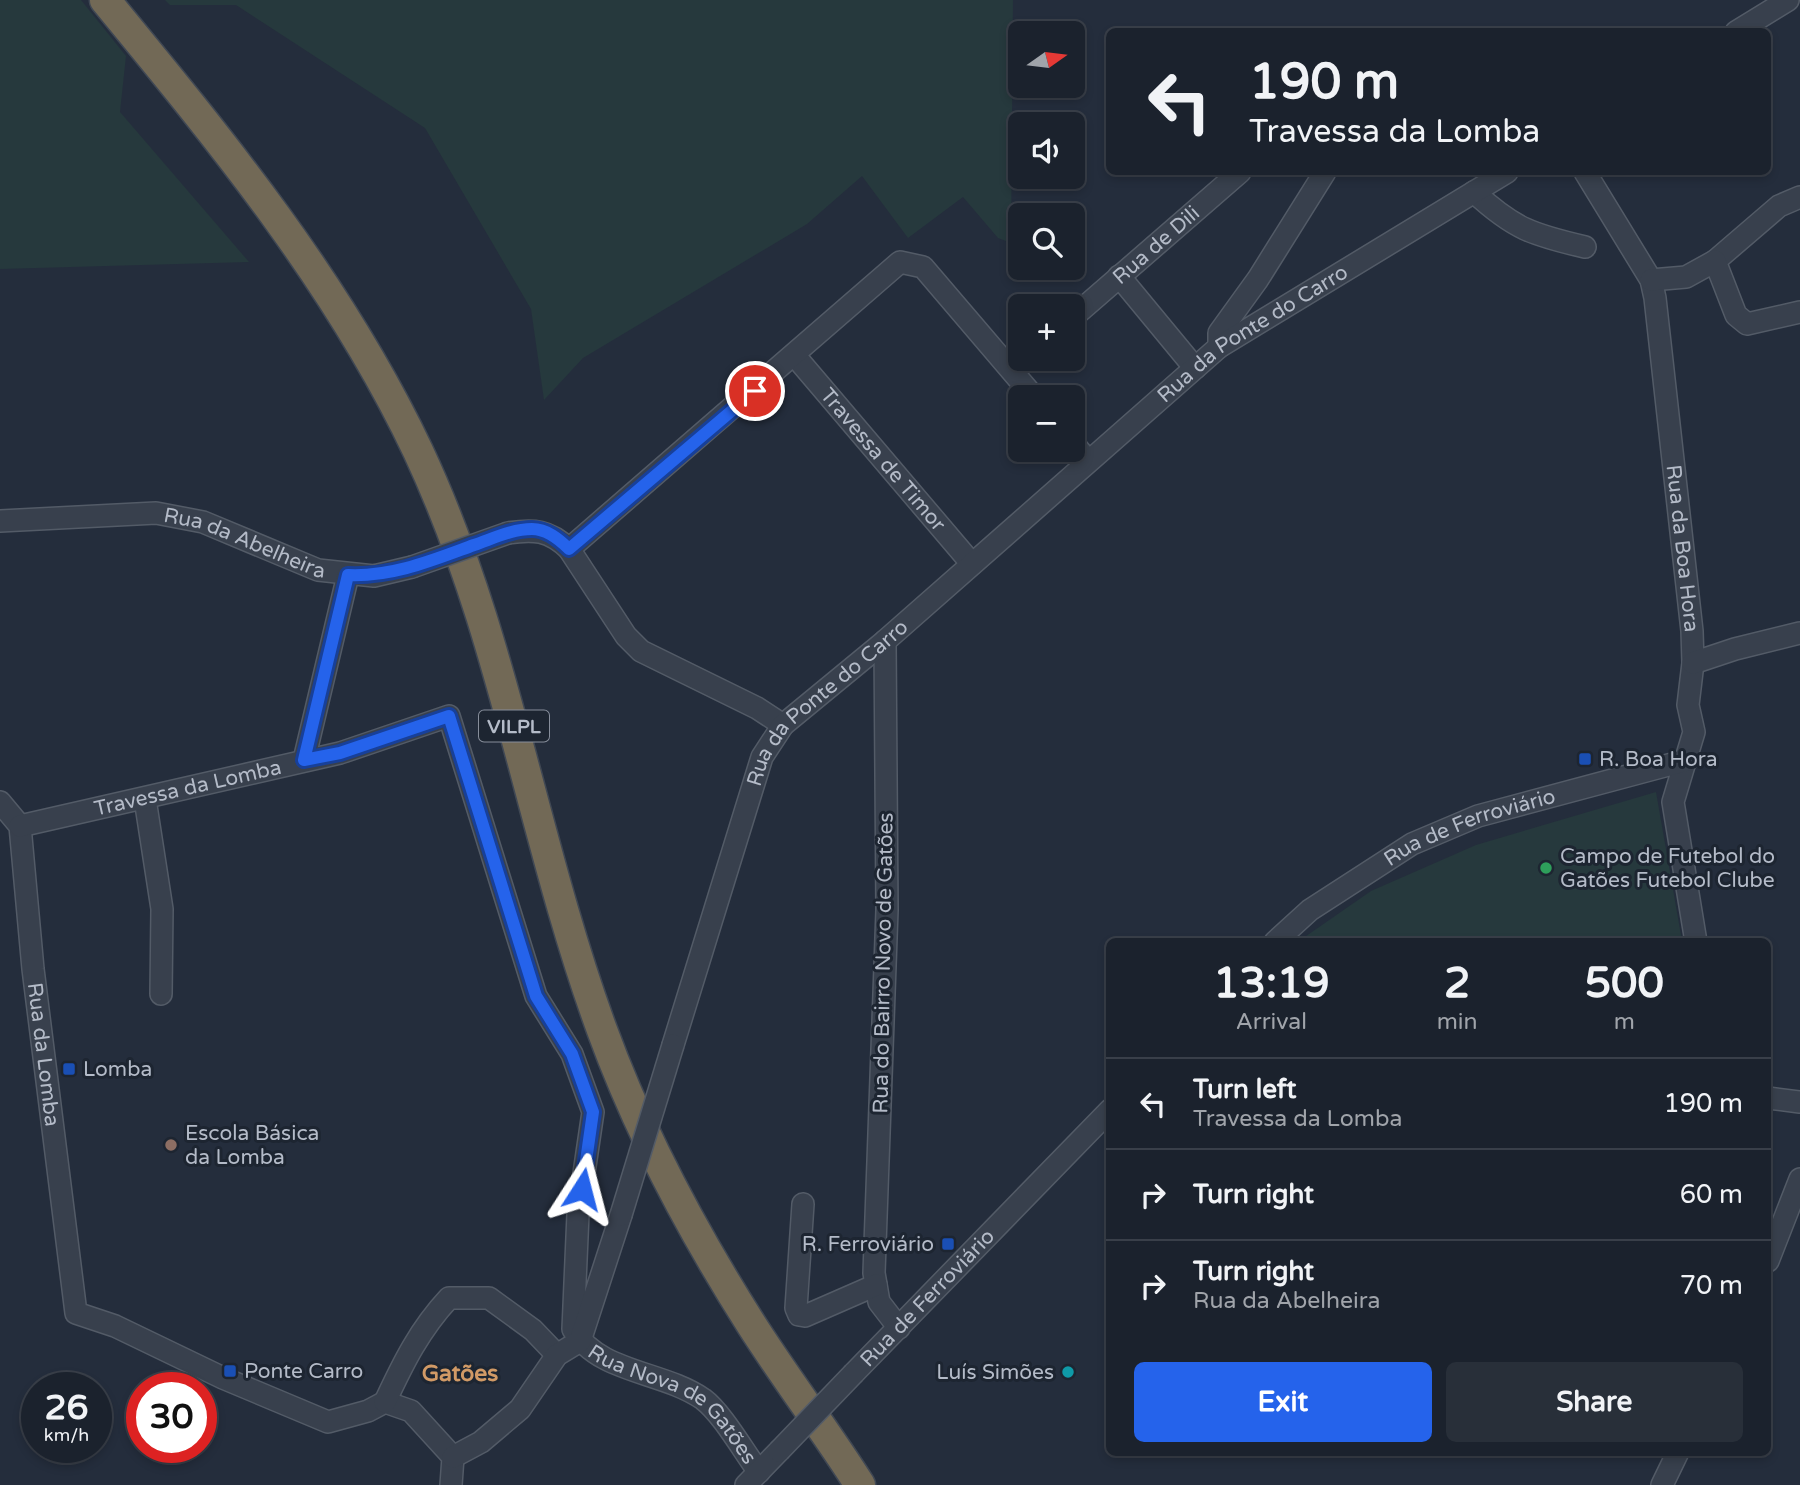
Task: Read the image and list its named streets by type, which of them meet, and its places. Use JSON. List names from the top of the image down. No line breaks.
{"streets":{"highway":["VILPL"],"street":["Rua de Dili","Rua da Ponte do Carro","Travessa de Timor","Rua da Abelheira","Rua da Boa Hora","Travessa da Lomba","Rua de Ferroviário","Rua do Bairro Novo de Gatões","Rua da Lomba","Rua Nova de Gatões"]},"crossings":[["Rua da Ponte do Carro","Travessa de Timor"],["Rua da Ponte do Carro","Rua da Abelheira"],["Rua da Ponte do Carro","Travessa da Lomba"],["Rua da Ponte do Carro","Rua do Bairro Novo de Gatões"],["Rua da Ponte do Carro","Rua Nova de Gatões"],["Rua da Boa Hora","Rua de Ferroviário"],["Travessa da Lomba","Rua da Lomba"],["Travessa da Lomba","Rua Nova de Gatões"],["Rua de Ferroviário","Rua do Bairro Novo de Gatões"],["Rua de Ferroviário","Rua Nova de Gatões"]],"districts":["Gatões"],"places":{"transit":["R. Boa Hora","Lomba","R. Ferroviário","Ponte Carro"],"other":["Campo de Futebol do Gatões Futebol Clube","Escola Básica da Lomba","Luís Simões"]},"north":"right","page":{"map_buttons":["+","−"],"turn":["190 m","Travessa da Lomba"],"eta":["13:19","Arrival","2","min","500","m"],"list":[{"name":"Turn left","note":"Travessa da Lomba","value":"190 m"},{"name":"Turn right","value":"60 m"},{"name":"Turn right","note":"Rua da Abelheira","value":"70 m"}],"buttons":["Exit","Share"],"speed":"26 km/h","limit":"30"}}
